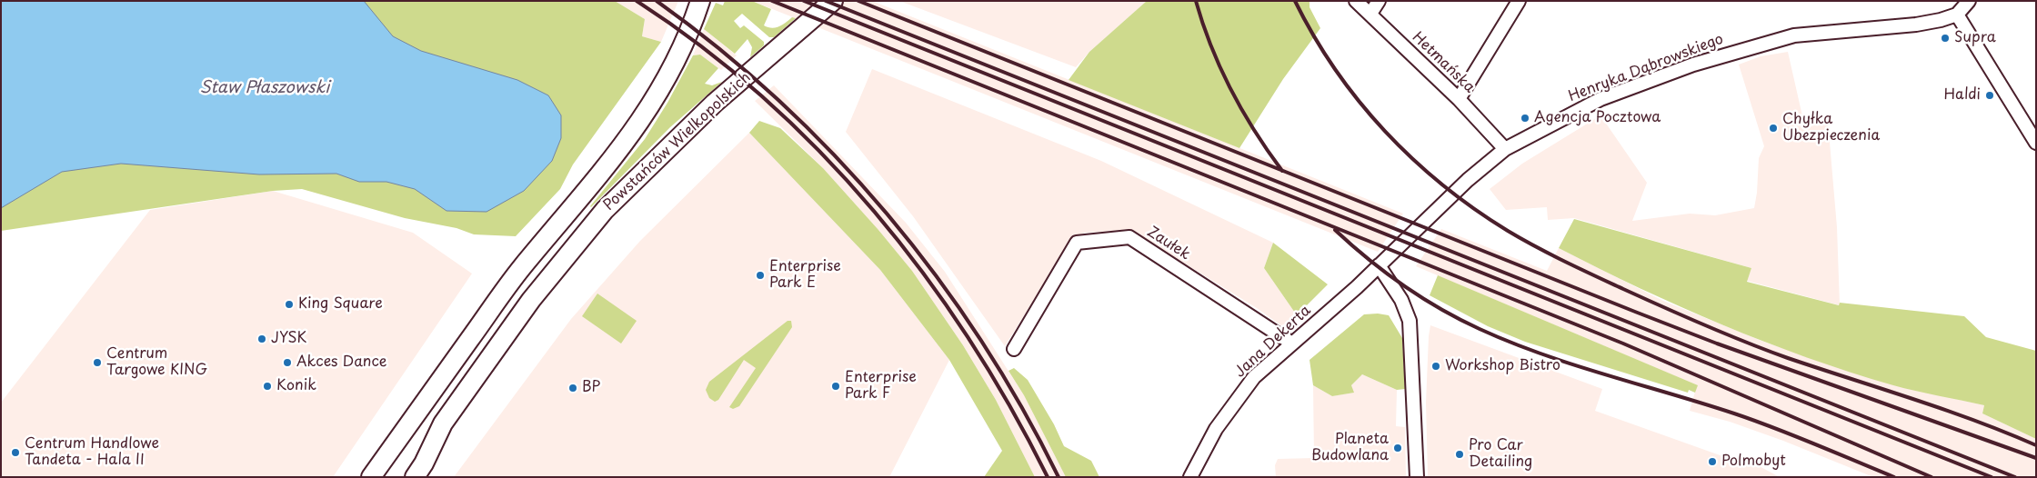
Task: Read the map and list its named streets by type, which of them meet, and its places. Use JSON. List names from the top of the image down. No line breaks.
{"streets":{"main road":["Powstańców Wielkopolskich"],"street":["Hetmańska","Henryka Dąbrowskiego","Zaułek","Jana Dekerta"]},"crossings":[["Hetmańska","Henryka Dąbrowskiego"],["Henryka Dąbrowskiego","Jana Dekerta"],["Zaułek","Jana Dekerta"]],"water":["Staw Płaszowski"],"places":["Supra","Haldi","Agencja Pocztowa","Chyłka Ubezpieczenia","Enterprise Park E","King Square","JYSK","Centrum Targowe KING","Akces Dance","Workshop Bistro","Konik","Enterprise Park F","BP","Planeta Budowlana","Centrum Handlowe Tandeta - Hala II","Pro Car Detailing","Polmobyt"]}
